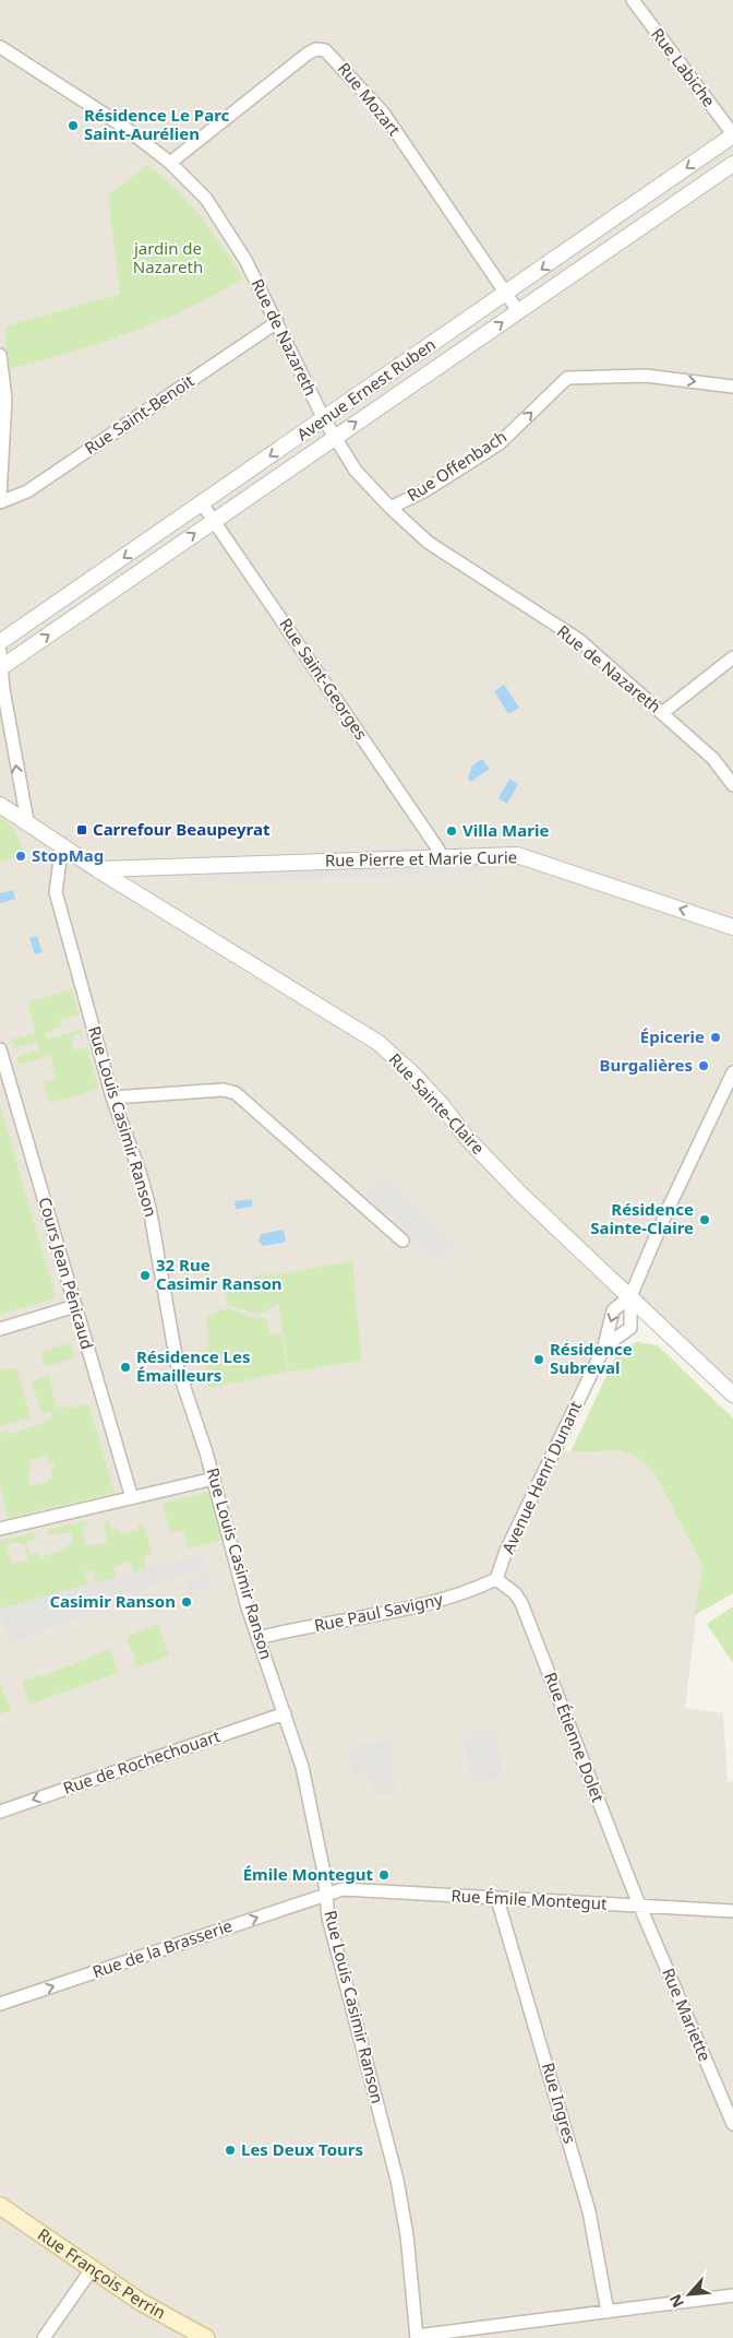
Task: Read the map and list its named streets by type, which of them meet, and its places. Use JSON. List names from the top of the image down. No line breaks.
{"streets":{"main road":["Rue François Perrin"],"street":["Rue Labiche","Rue Mozart","Rue de Nazareth","Avenue Ernest Ruben","Rue Saint-Benoit","Rue Offenbach","Rue Saint-Georges","Rue Pierre et Marie Curie","Rue Sainte-Claire","Rue Louis Casimir Ranson","Cours Jean Pénicaud","Avenue Henri Dunant","Rue Paul Savigny","Rue Étienne Dolet","Rue de Rochechouart","Rue Émile Montegut","Rue de la Brasserie","Rue Mariette","Rue Ingres"]},"crossings":[["Rue Labiche","Avenue Ernest Ruben"],["Rue Mozart","Rue de Nazareth"],["Rue Mozart","Avenue Ernest Ruben"],["Rue de Nazareth","Avenue Ernest Ruben"],["Rue de Nazareth","Rue Saint-Benoit"],["Rue de Nazareth","Rue Offenbach"],["Avenue Ernest Ruben","Rue Saint-Georges"],["Rue Saint-Georges","Rue Pierre et Marie Curie"],["Rue Pierre et Marie Curie","Rue Sainte-Claire"],["Rue Sainte-Claire","Avenue Henri Dunant"],["Rue Louis Casimir Ranson","Rue Paul Savigny"],["Rue Louis Casimir Ranson","Rue de Rochechouart"],["Rue Louis Casimir Ranson","Rue Émile Montegut"],["Rue Louis Casimir Ranson","Rue de la Brasserie"],["Avenue Henri Dunant","Rue Paul Savigny"],["Avenue Henri Dunant","Rue Étienne Dolet"],["Rue Paul Savigny","Rue Étienne Dolet"],["Rue Étienne Dolet","Rue Émile Montegut"],["Rue Étienne Dolet","Rue Mariette"],["Rue Émile Montegut","Rue de la Brasserie"],["Rue Émile Montegut","Rue Mariette"],["Rue Émile Montegut","Rue Ingres"]],"one_way":["Rue Offenbach","Rue Pierre et Marie Curie","Rue de Rochechouart","Rue de la Brasserie"],"parks":["jardin de Nazareth"],"places":{"other":["Résidence Le Parc Saint-Aurélien","Villa Marie","StopMag","Épicerie","Burgalières","Résidence Sainte-Claire","32 Rue Casimir Ranson","Résidence Subreval","Résidence Les Émailleurs","Casimir Ranson","Émile Montegut","Les Deux Tours"],"transit":["Carrefour Beaupeyrat"]},"north":"bottom left"}
